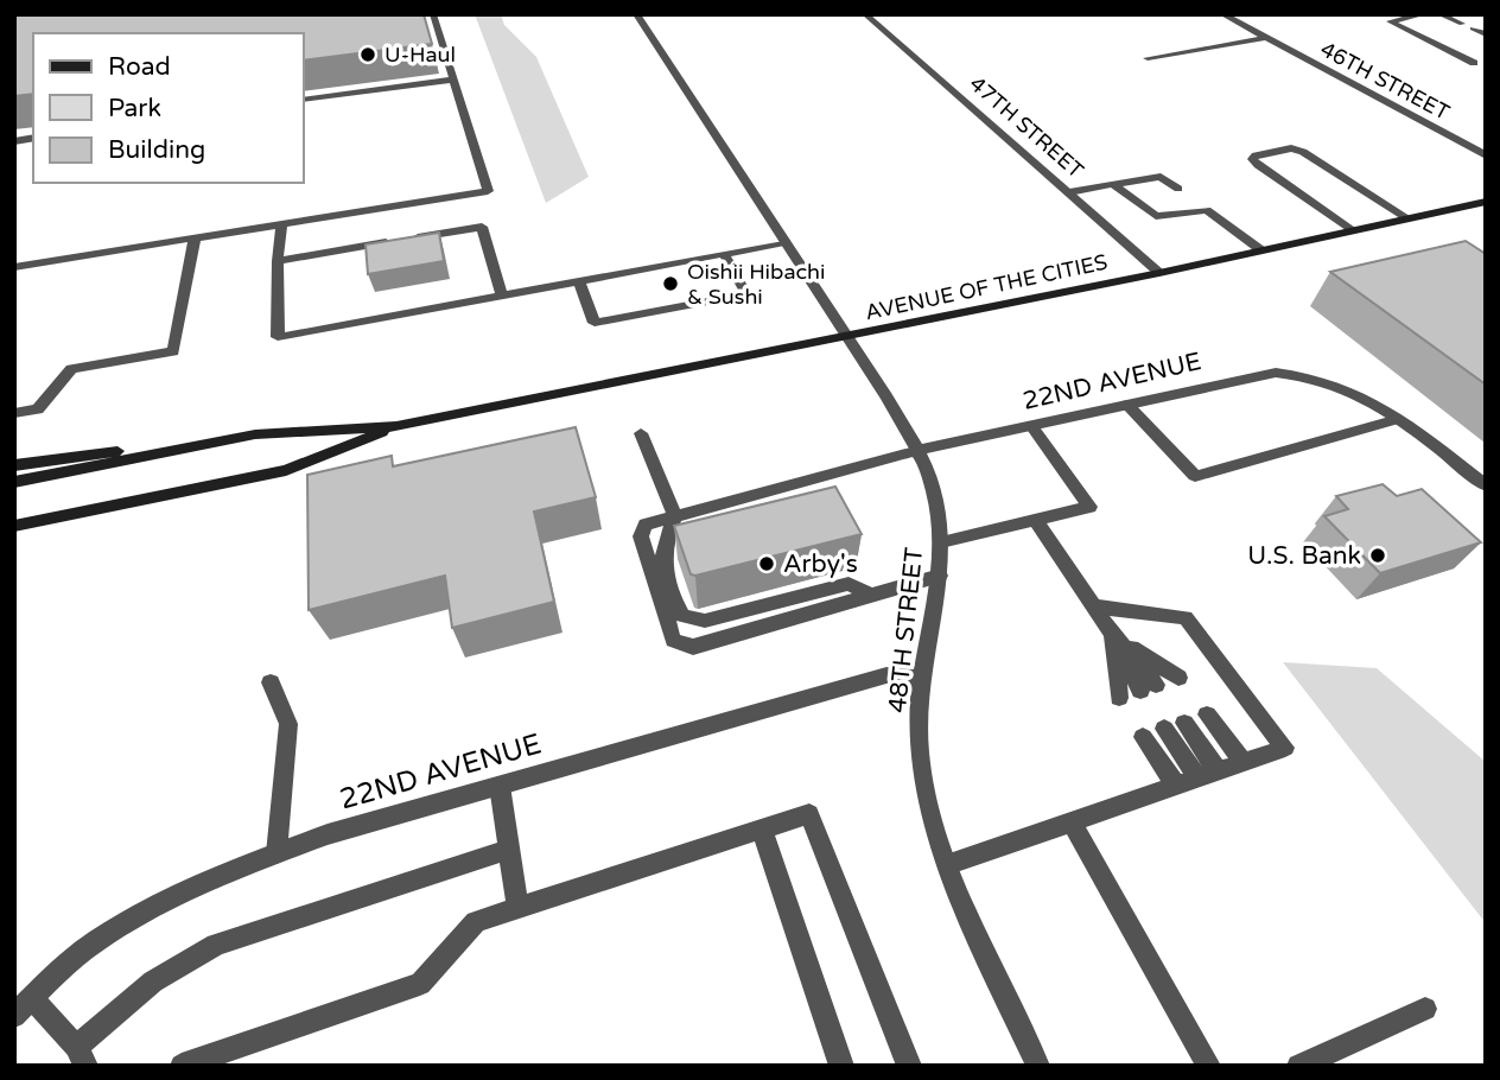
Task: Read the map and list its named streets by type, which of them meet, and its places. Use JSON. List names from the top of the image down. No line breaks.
{"streets":{"main road":["AVENUE OF THE CITIES"],"street":["46TH STREET","47TH STREET","22ND AVENUE","48TH STREET"]},"crossings":[["47TH STREET","AVENUE OF THE CITIES"],["AVENUE OF THE CITIES","48TH STREET"],["22ND AVENUE","48TH STREET"]],"places":["U-Haul","Oishii Hibachi & Sushi","U.S. Bank","Arby's"],"legend":["Road","Park","Building"]}
